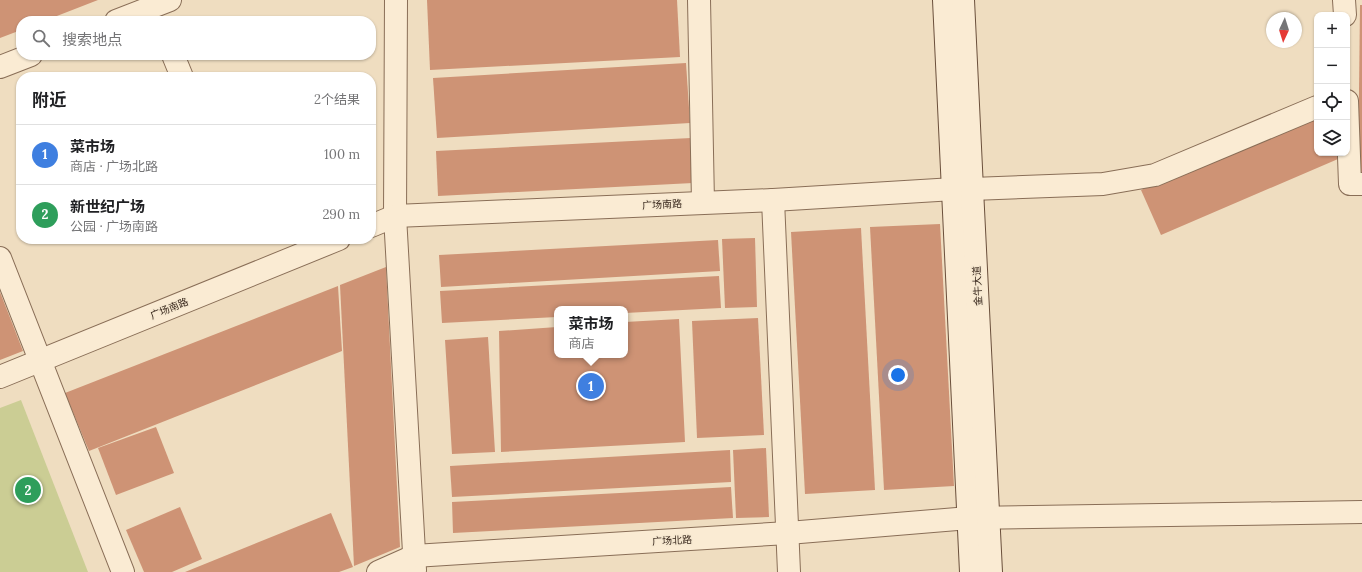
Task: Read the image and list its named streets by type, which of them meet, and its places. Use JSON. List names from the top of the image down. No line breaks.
{"streets":{"street":["广场南路","金牛大道","广场北路"]},"crossings":[["广场南路","金牛大道"],["金牛大道","广场北路"]],"north":"bottom","page":{"map_buttons":["+","−"],"search":"搜索地点","heading":["附近","2个结果"],"list":[{"mark":"1","name":"菜市场","note":"商店 · 广场北路","value":"100 m"},{"mark":"2","name":"新世纪广场","note":"公园 · 广场南路","value":"290 m"}],"popup":["菜市场","商店"],"pins":["1","2"]}}
